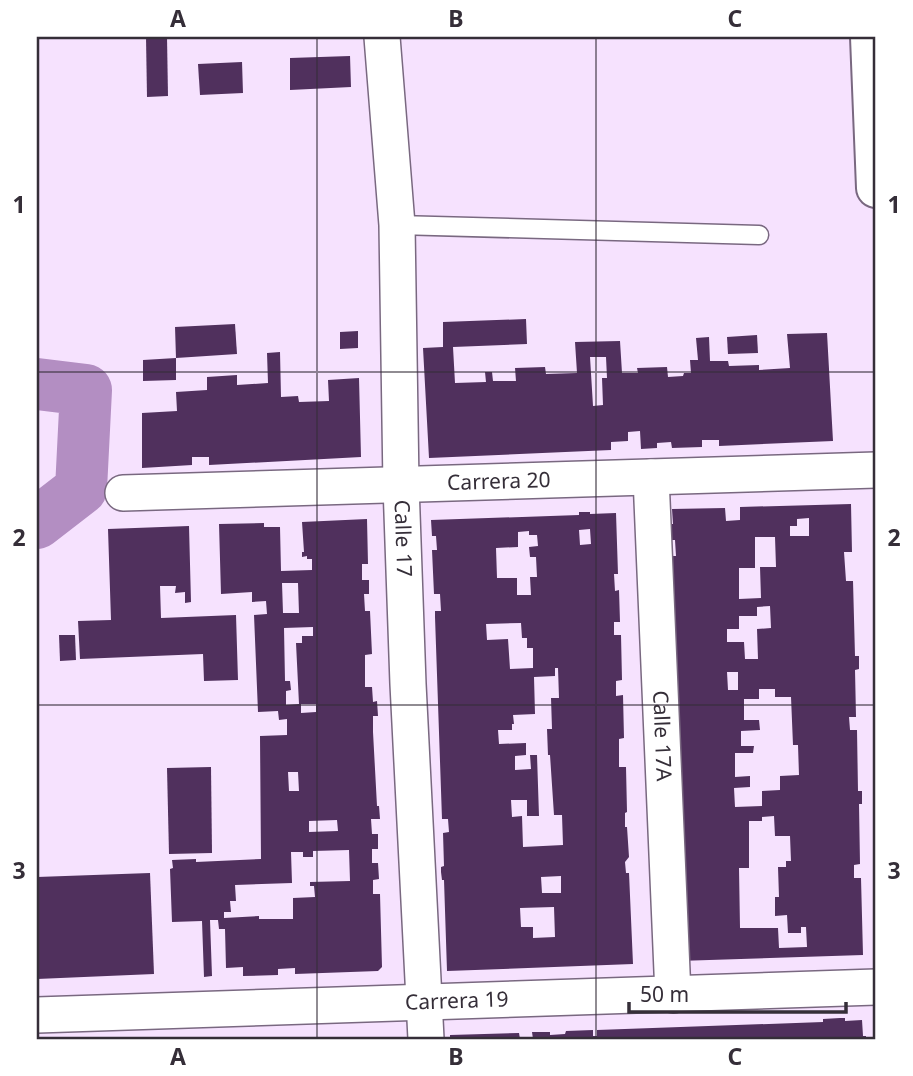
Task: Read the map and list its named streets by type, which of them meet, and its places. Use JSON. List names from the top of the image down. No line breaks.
{"streets":{"street":["Carrera 20","Calle 17","Calle 17A","Carrera 19"]},"crossings":[["Carrera 20","Calle 17"],["Carrera 20","Calle 17A"],["Calle 17","Carrera 19"],["Calle 17A","Carrera 19"]],"scale_bar":"50 m","grid":{"columns":["A","B","C"],"rows":["1","2","3"]}}
